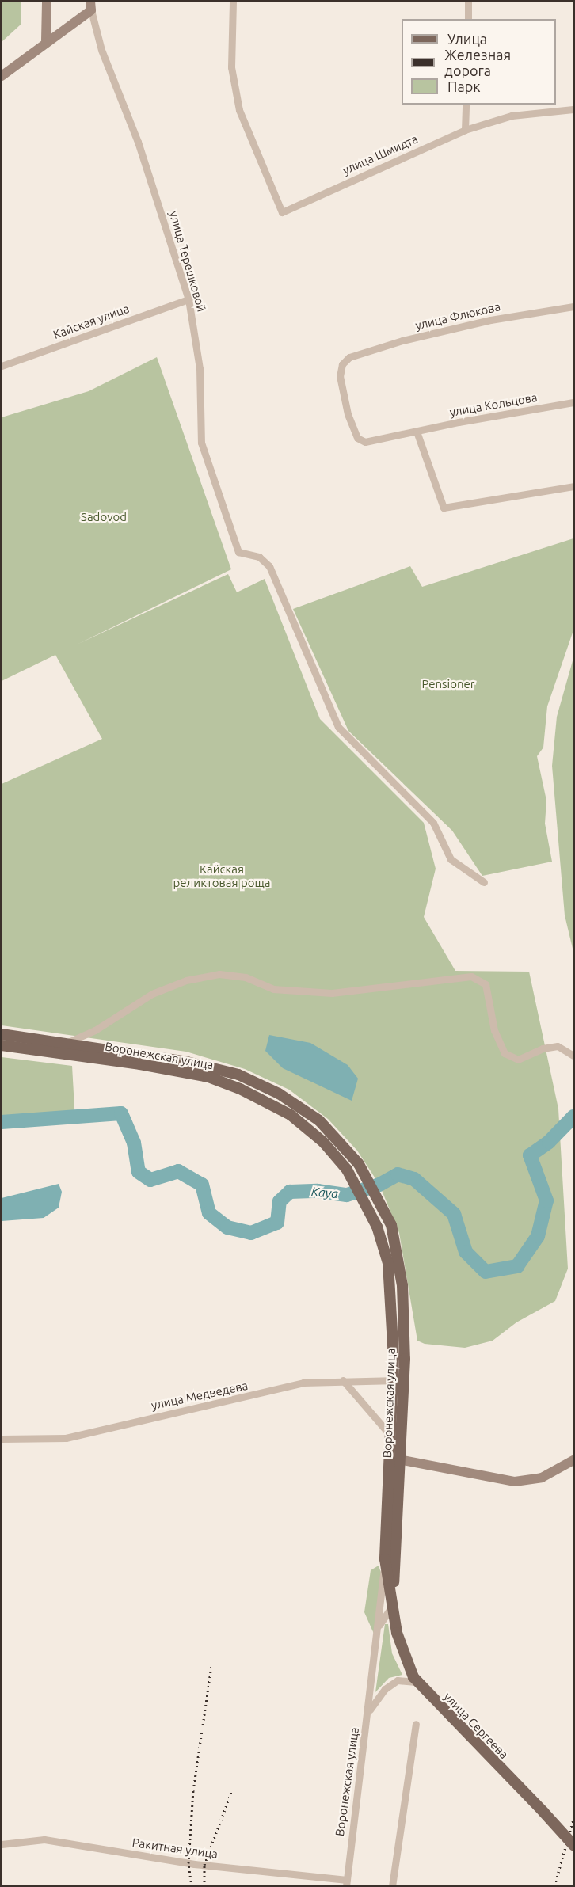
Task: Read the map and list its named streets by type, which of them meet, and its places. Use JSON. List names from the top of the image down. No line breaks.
{"streets":{"main road":["Воронежская улица","улица Сергеева"],"street":["улица Шмидта","улица Терешковой","улица Флюкова","Кайская улица","улица Кольцова","улица Медведева","Ракитная улица"]},"crossings":[["улица Терешковой","Кайская улица"],["улица Флюкова","улица Кольцова"],["Воронежская улица","улица Медведева"],["Воронежская улица","улица Сергеева"],["Воронежская улица","Ракитная улица"]],"water":["Kaya"],"parks":["Sadovod","Pensioner","Кайская реликтовая роща"],"legend":["Улица","Железная дорога","Парк"]}
